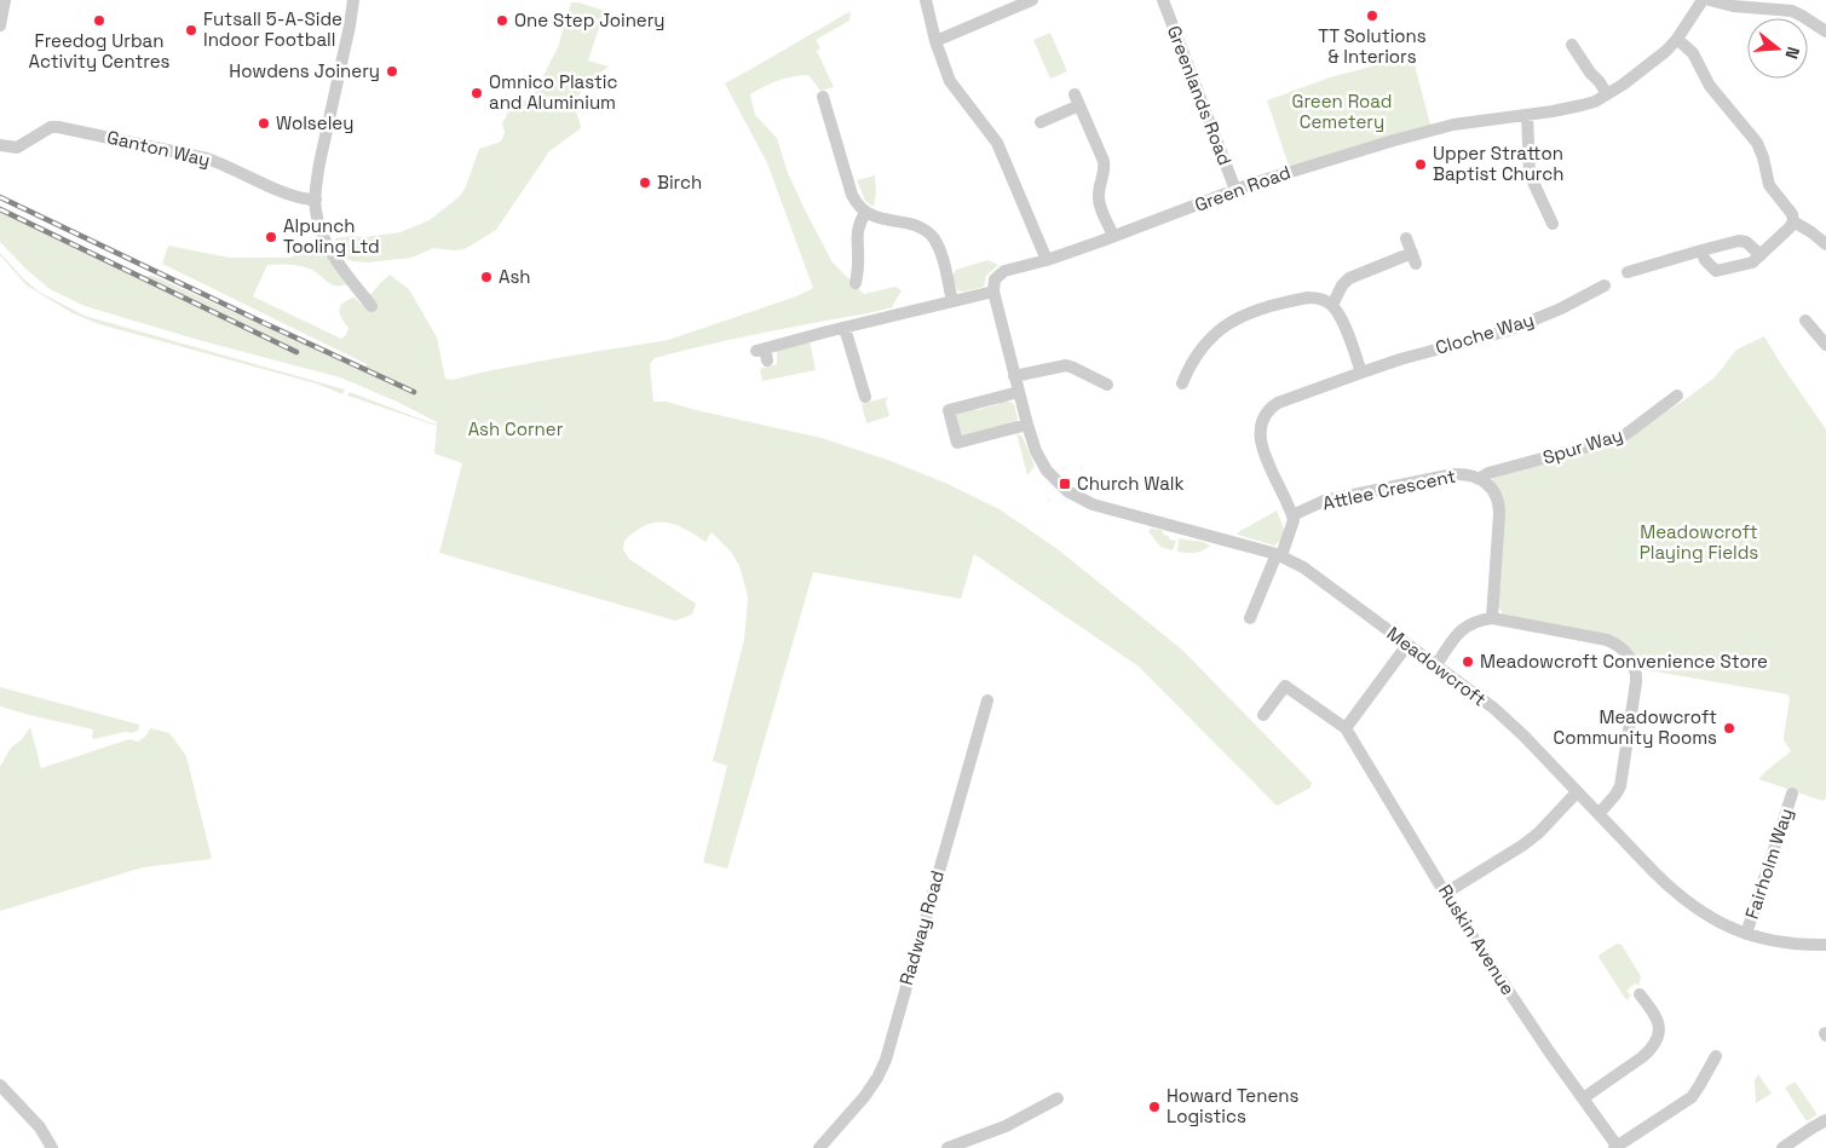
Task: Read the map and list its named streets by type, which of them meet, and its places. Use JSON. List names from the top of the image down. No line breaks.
{"streets":{"street":["Greenlands Road","Ganton Way","Green Road","Cloche Way","Spur Way","Attlee Crescent","Meadowcroft","Fairholm Way","Radway Road","Ruskin Avenue"]},"crossings":[["Greenlands Road","Green Road"],["Green Road","Meadowcroft"],["Cloche Way","Attlee Crescent"],["Spur Way","Attlee Crescent"],["Meadowcroft","Fairholm Way"]],"parks":["Green Road Cemetery","Ash Corner","Meadowcroft Playing Fields"],"places":{"other":["TT Solutions & Interiors","Freedog Urban Activity Centres","One Step Joinery","Futsall 5-A-Side Indoor Football","Howdens Joinery","Omnico Plastic and Aluminium","Wolseley","Upper Stratton Baptist Church","Birch","Alpunch Tooling Ltd","Ash","Meadowcroft Convenience Store","Meadowcroft Community Rooms","Howard Tenens Logistics"],"transit":["Church Walk"]},"north":"right"}
